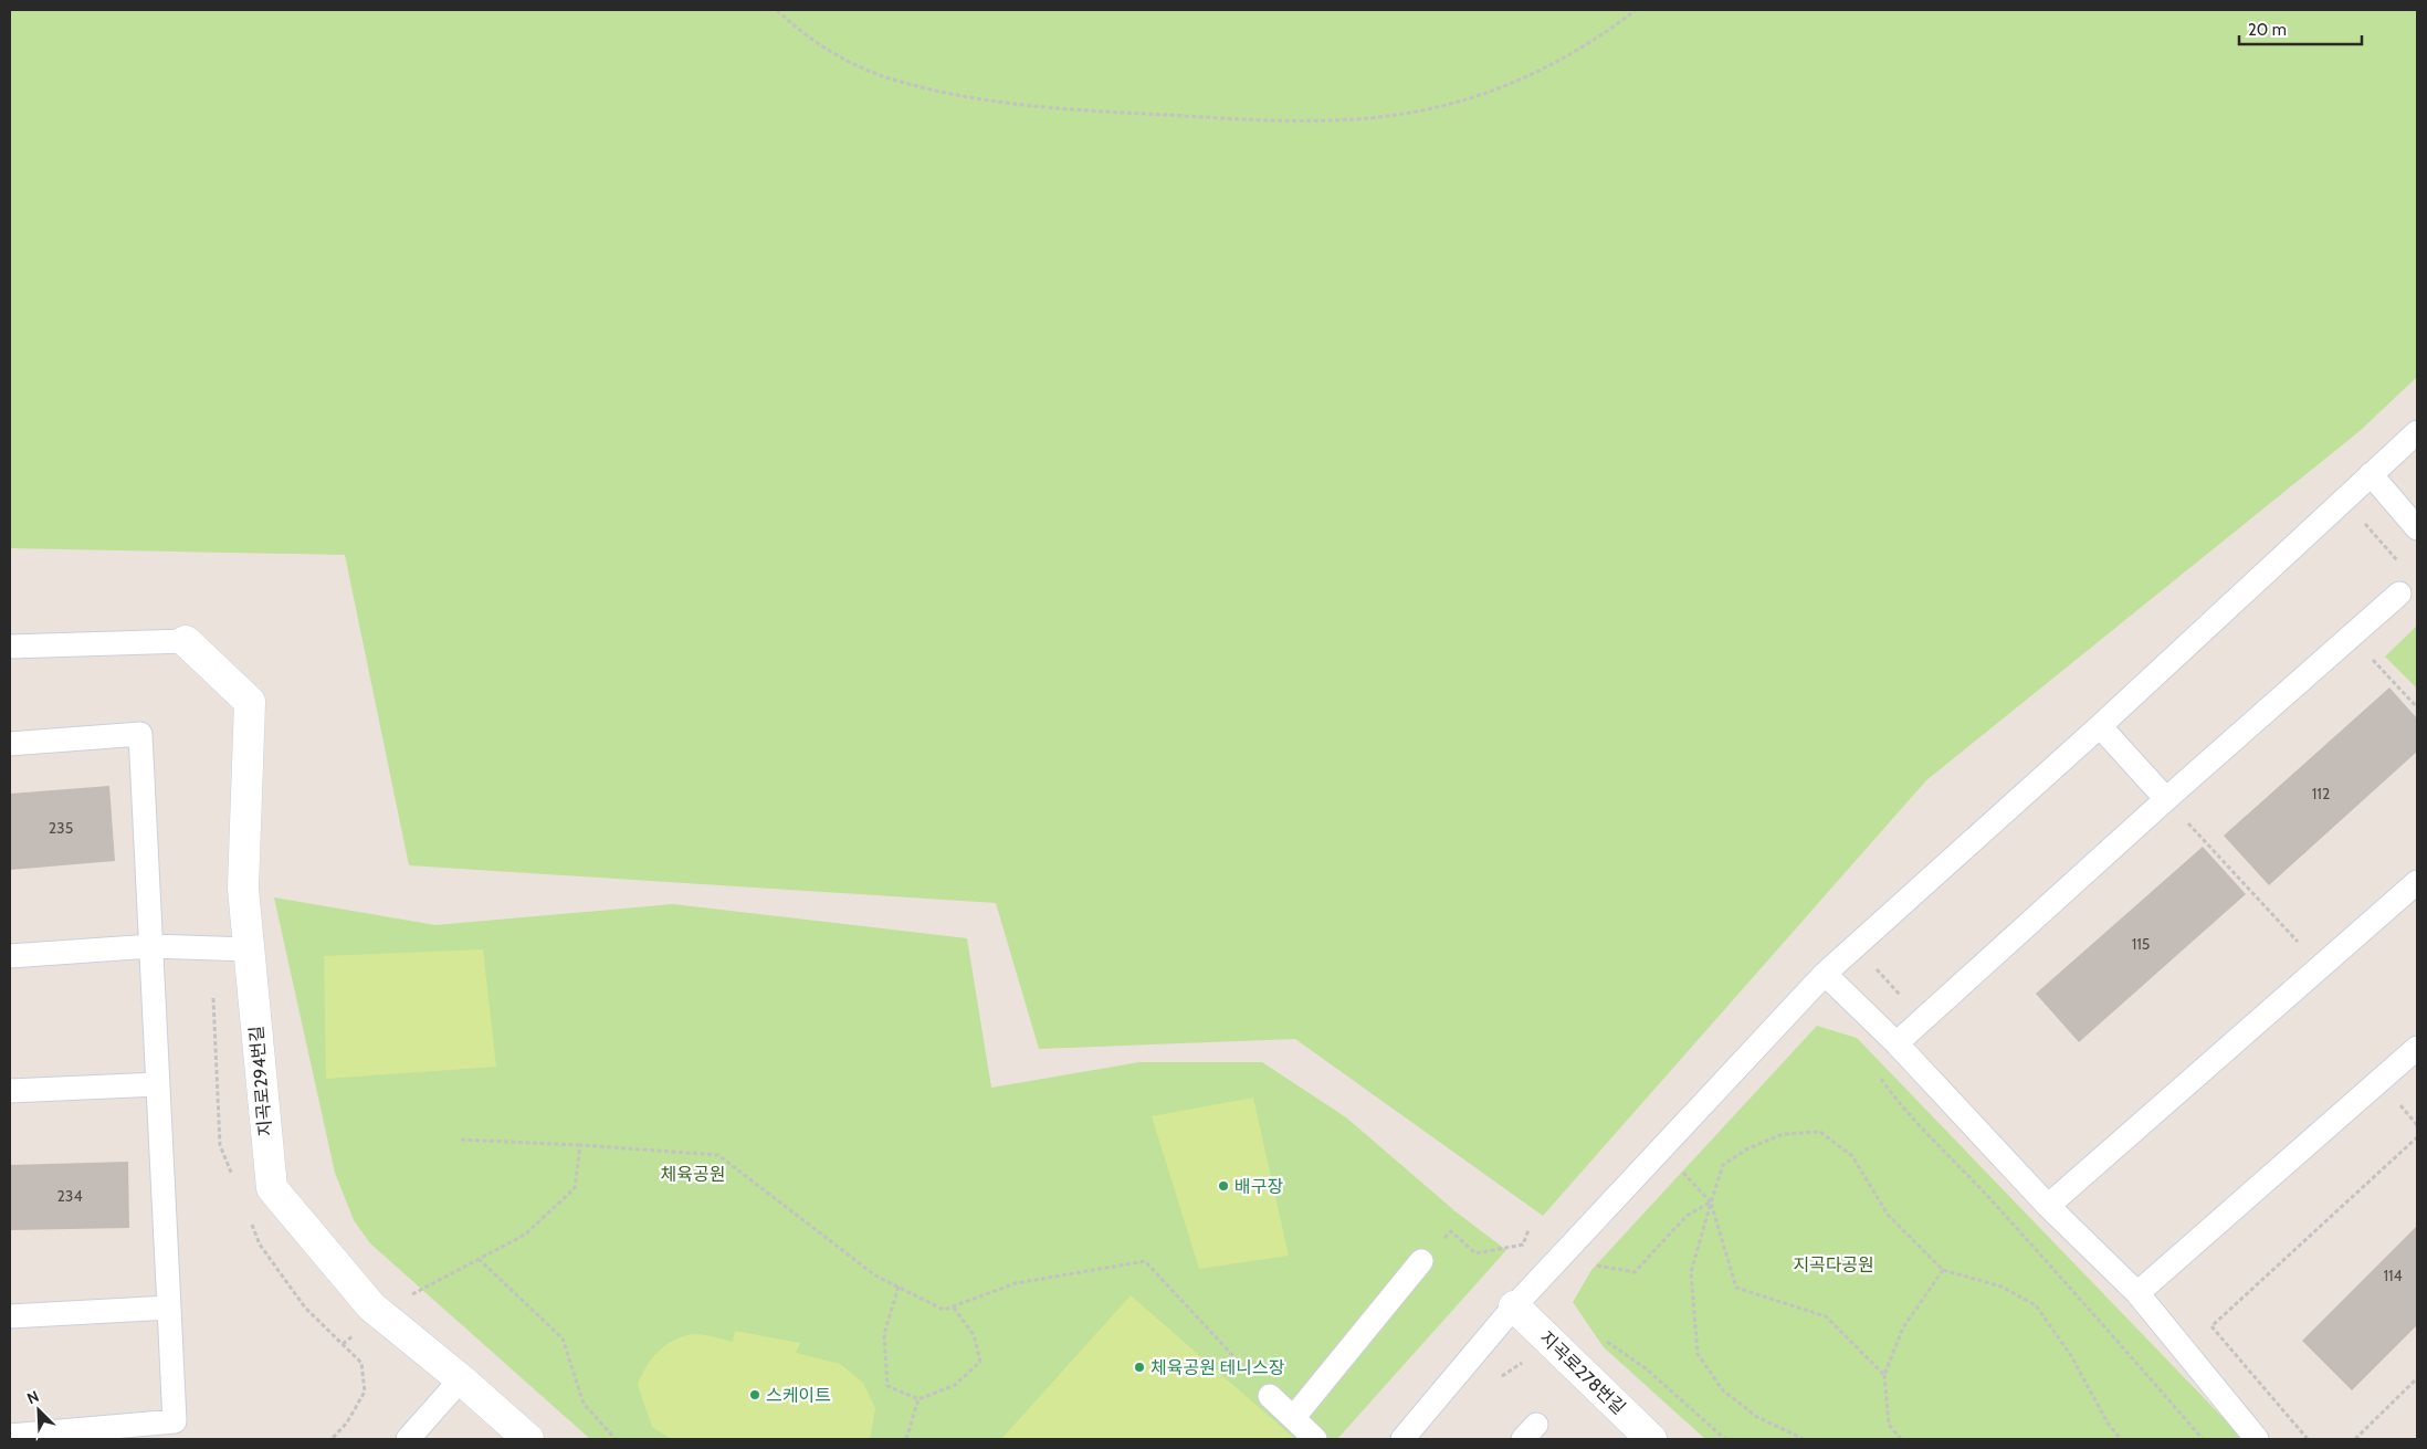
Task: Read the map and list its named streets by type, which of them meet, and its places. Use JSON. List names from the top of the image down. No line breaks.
{"streets":{"street":["지곡로294번길","지곡로278번길"]},"parks":["체육공원","지곡다공원"],"places":["배구장","체육공원 테니스장","스케이트"],"house_numbers":["112","235","115","234","114"],"scale_bar":"20 m","north":"top left"}
